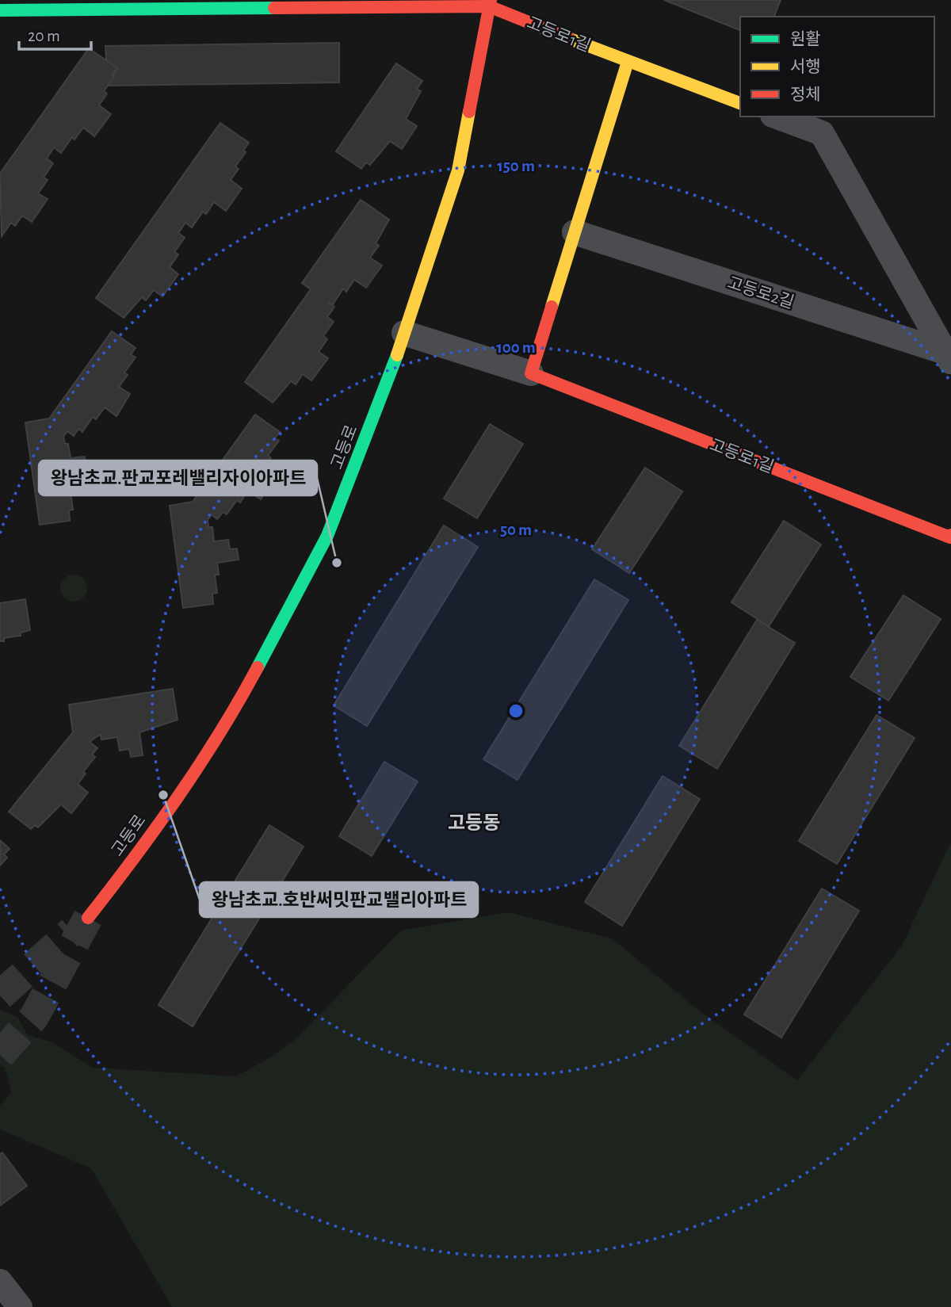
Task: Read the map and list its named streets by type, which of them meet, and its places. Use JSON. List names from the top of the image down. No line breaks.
{"streets":{"street":["고등로1길","고등로2길","고등로"]},"crossings":[["고등로1길","고등로"]],"districts":["고등동"],"places":["왕남초교.판교포레밸리자이아파트","왕남초교.호반써밋판교밸리아파트"],"legend":["원활","서행","정체"],"scale_bar":"20 m","rings":["150 m","100 m","50 m"]}
